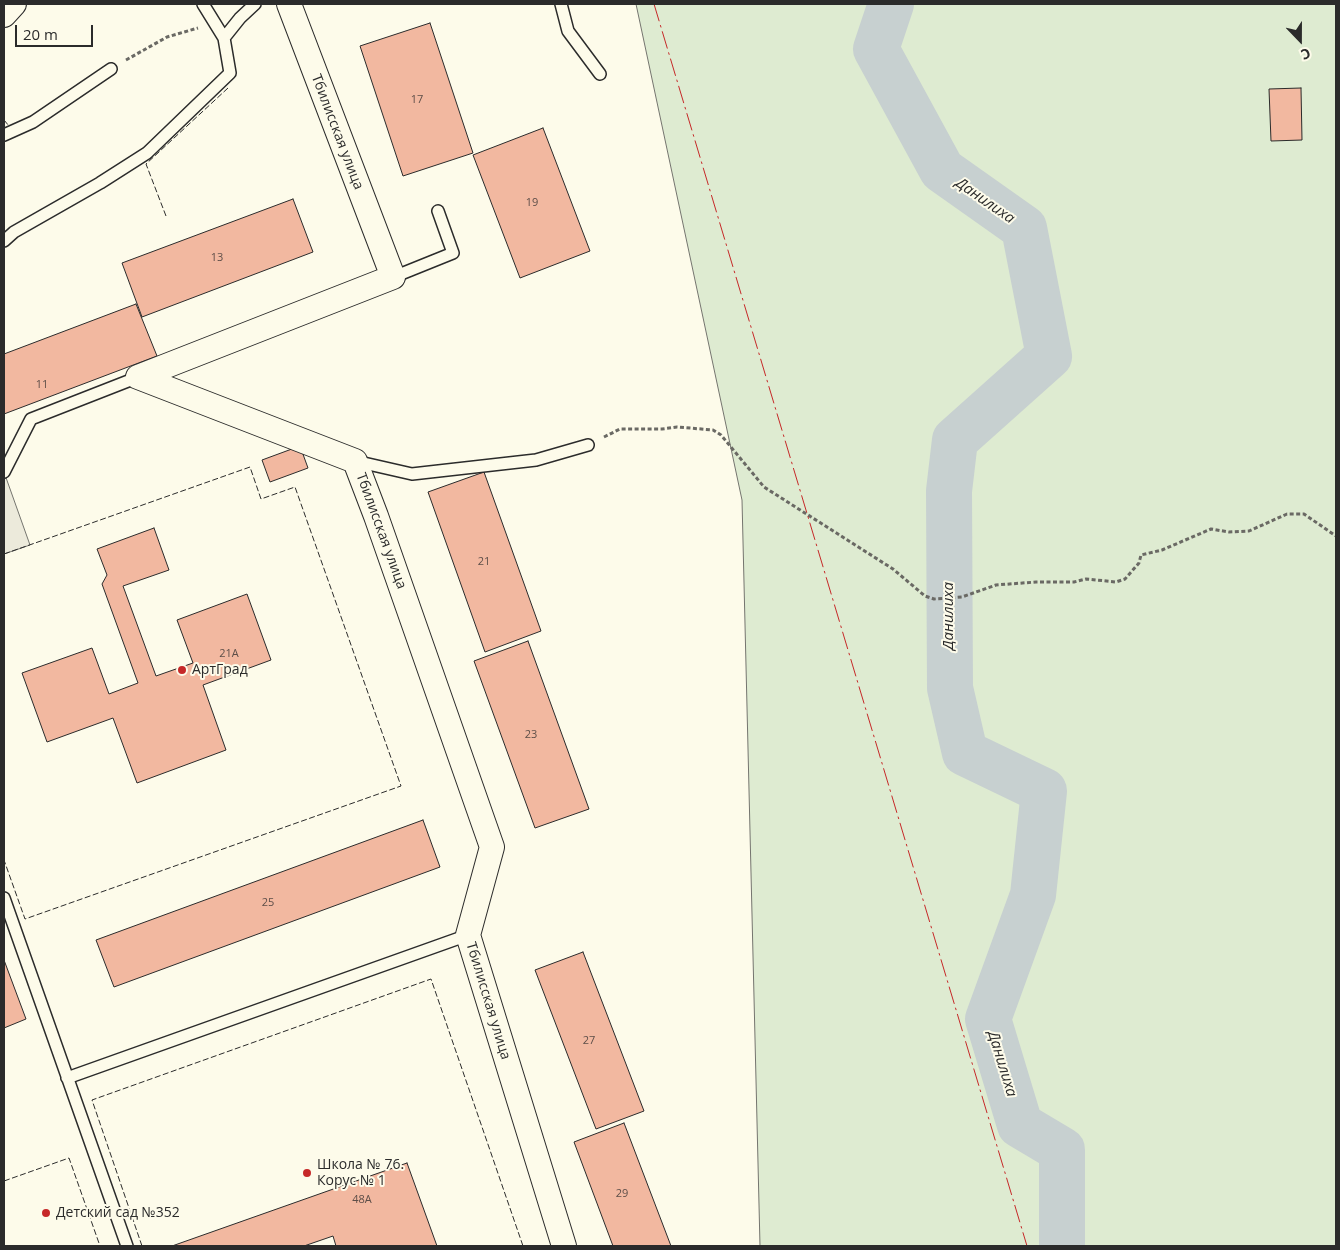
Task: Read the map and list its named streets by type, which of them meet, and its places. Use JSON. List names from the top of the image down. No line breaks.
{"streets":{"street":["Тбилисская улица"]},"water":["Данилиха"],"places":["АртГрад","Школа № 76. Корус № 1","Детский сад №352"],"house_numbers":["17","19","13","11","21","21А","23","25","27","29","48А"],"scale_bar":"20 m","north":"bottom"}
